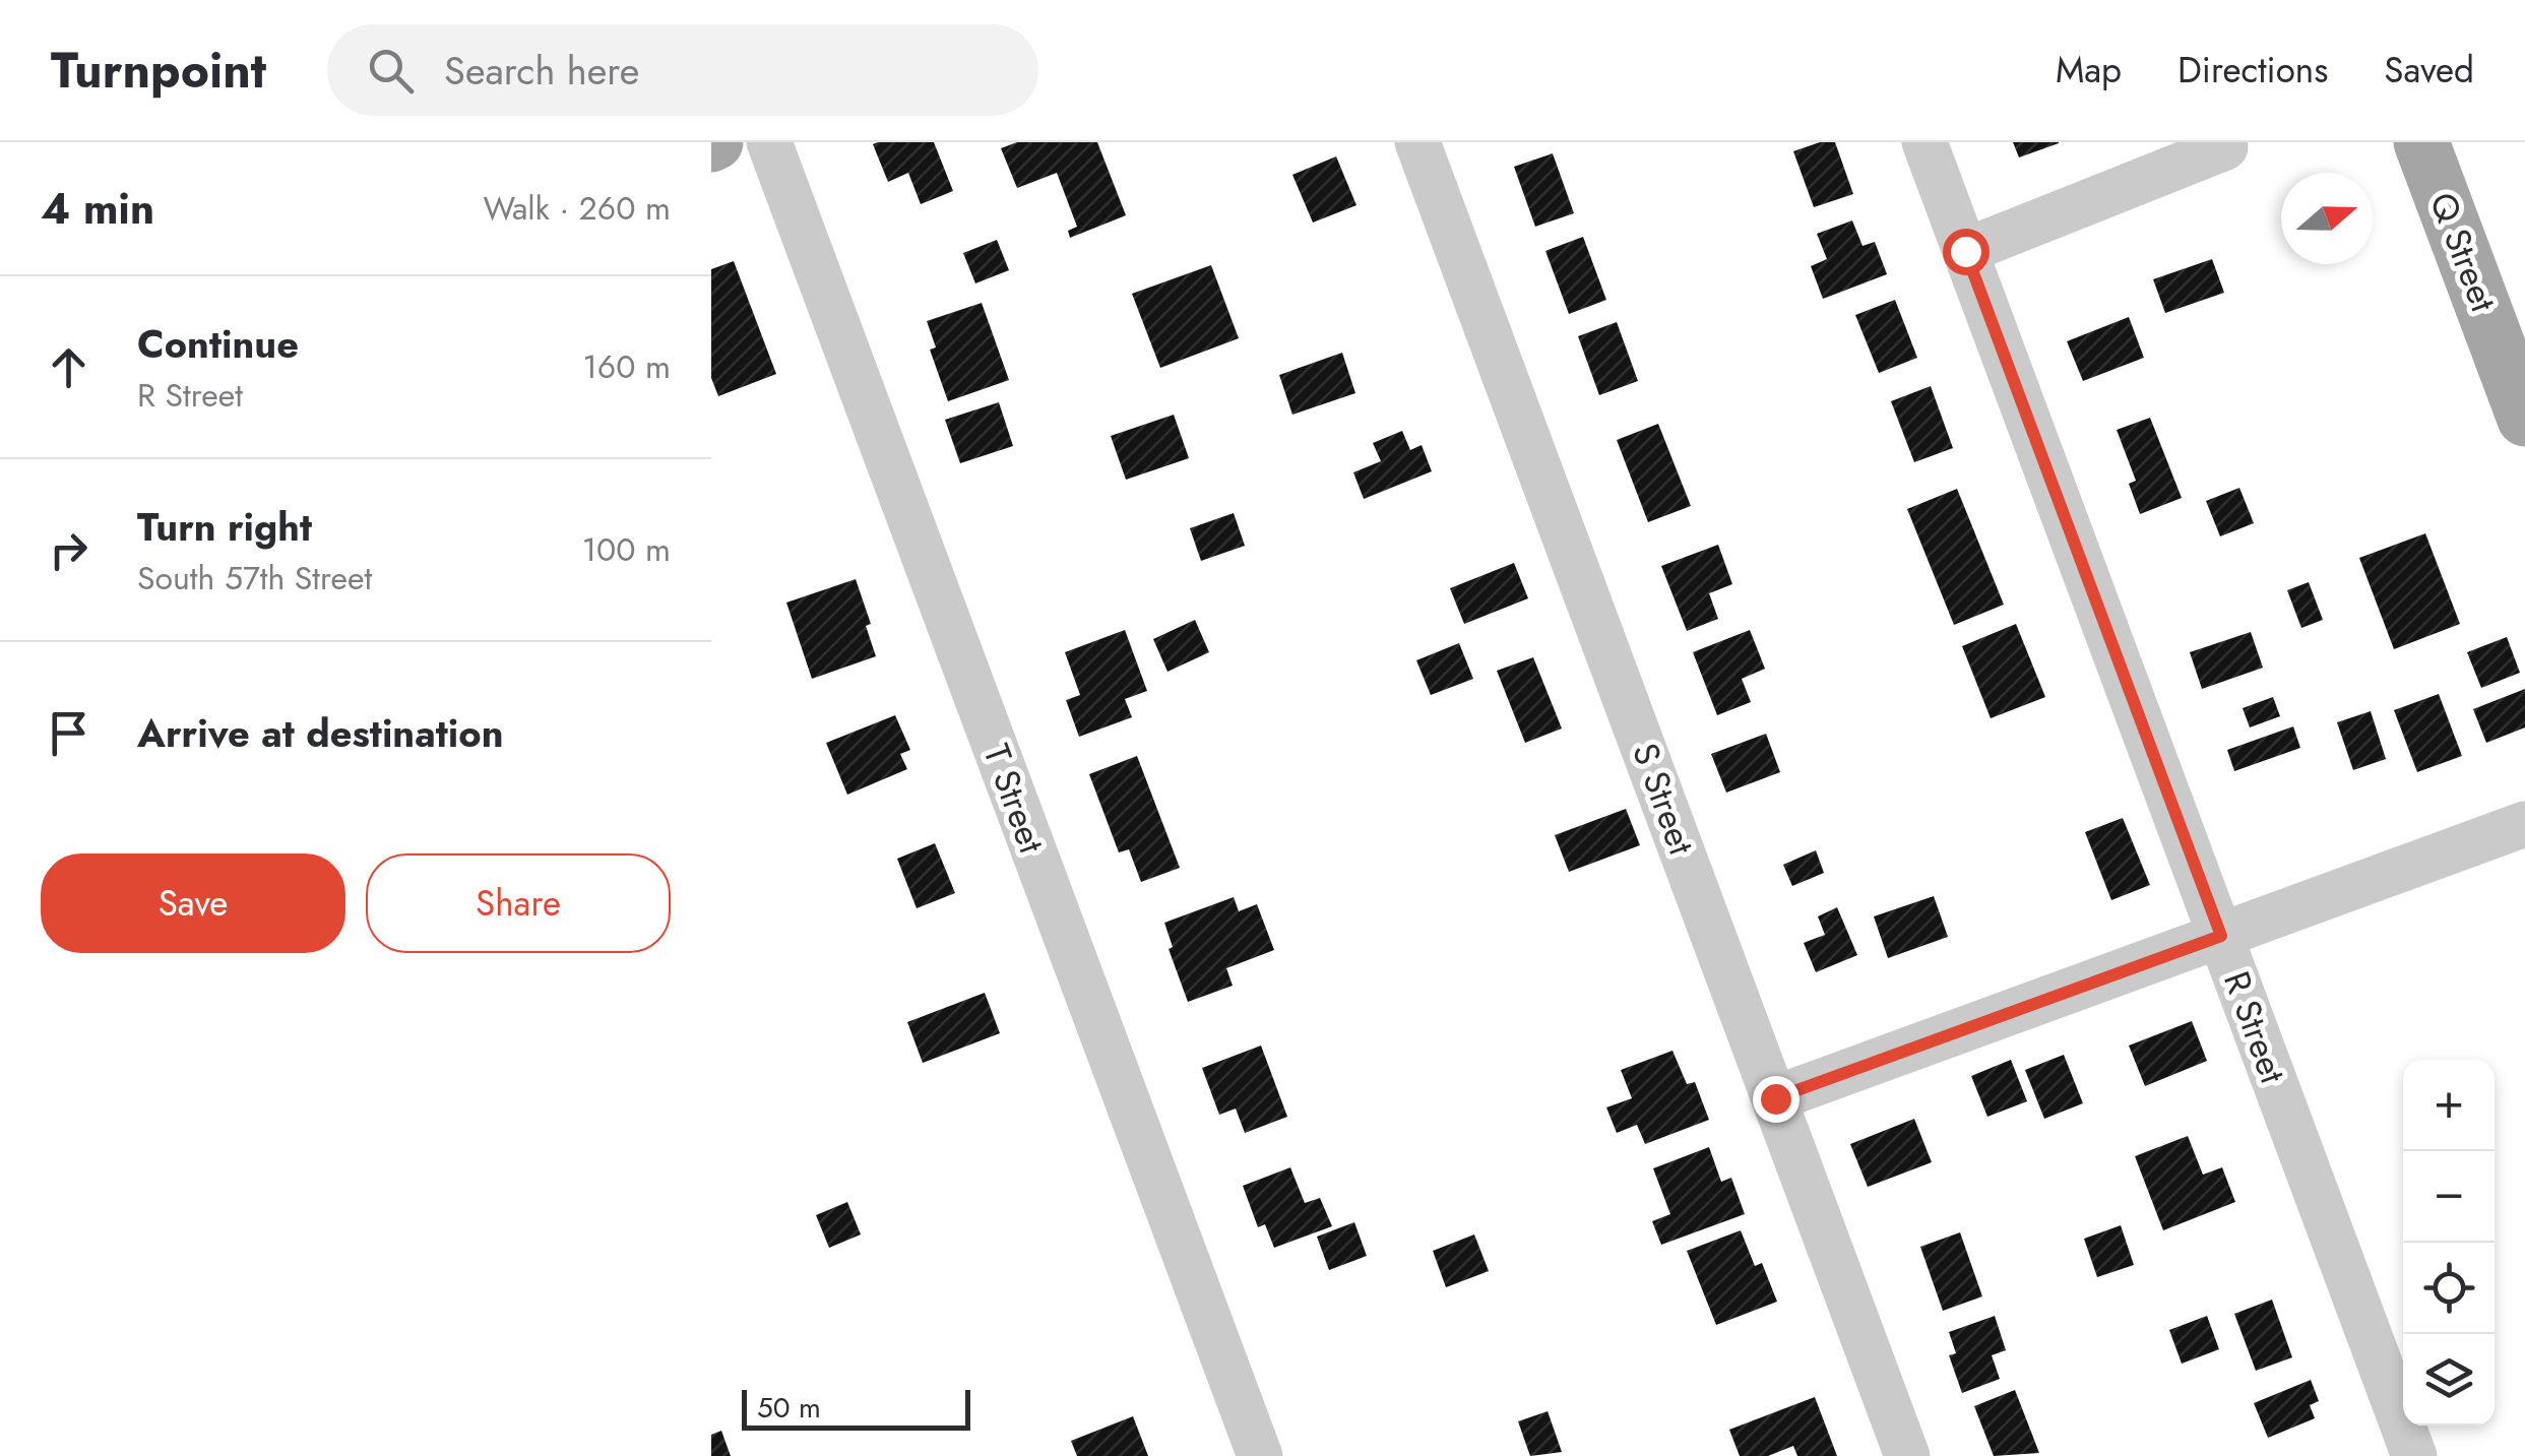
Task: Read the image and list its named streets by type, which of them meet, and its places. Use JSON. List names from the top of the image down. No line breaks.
{"streets":{"main road":["Q Street"],"street":["T Street","S Street","R Street"]},"scale_bar":"50 m","north":"right","page":{"header":"Turnpoint","search":"Search here","nav":["Map","Directions","Saved"],"heading":["4 min","Walk · 260 m"],"list":[["Continue","R Street","160 m"],["Turn right","South 57th Street","100 m"],"Arrive at destination"],"buttons":["Save","Share"],"map_buttons":["+","−"],"scale":"50 m"}}
